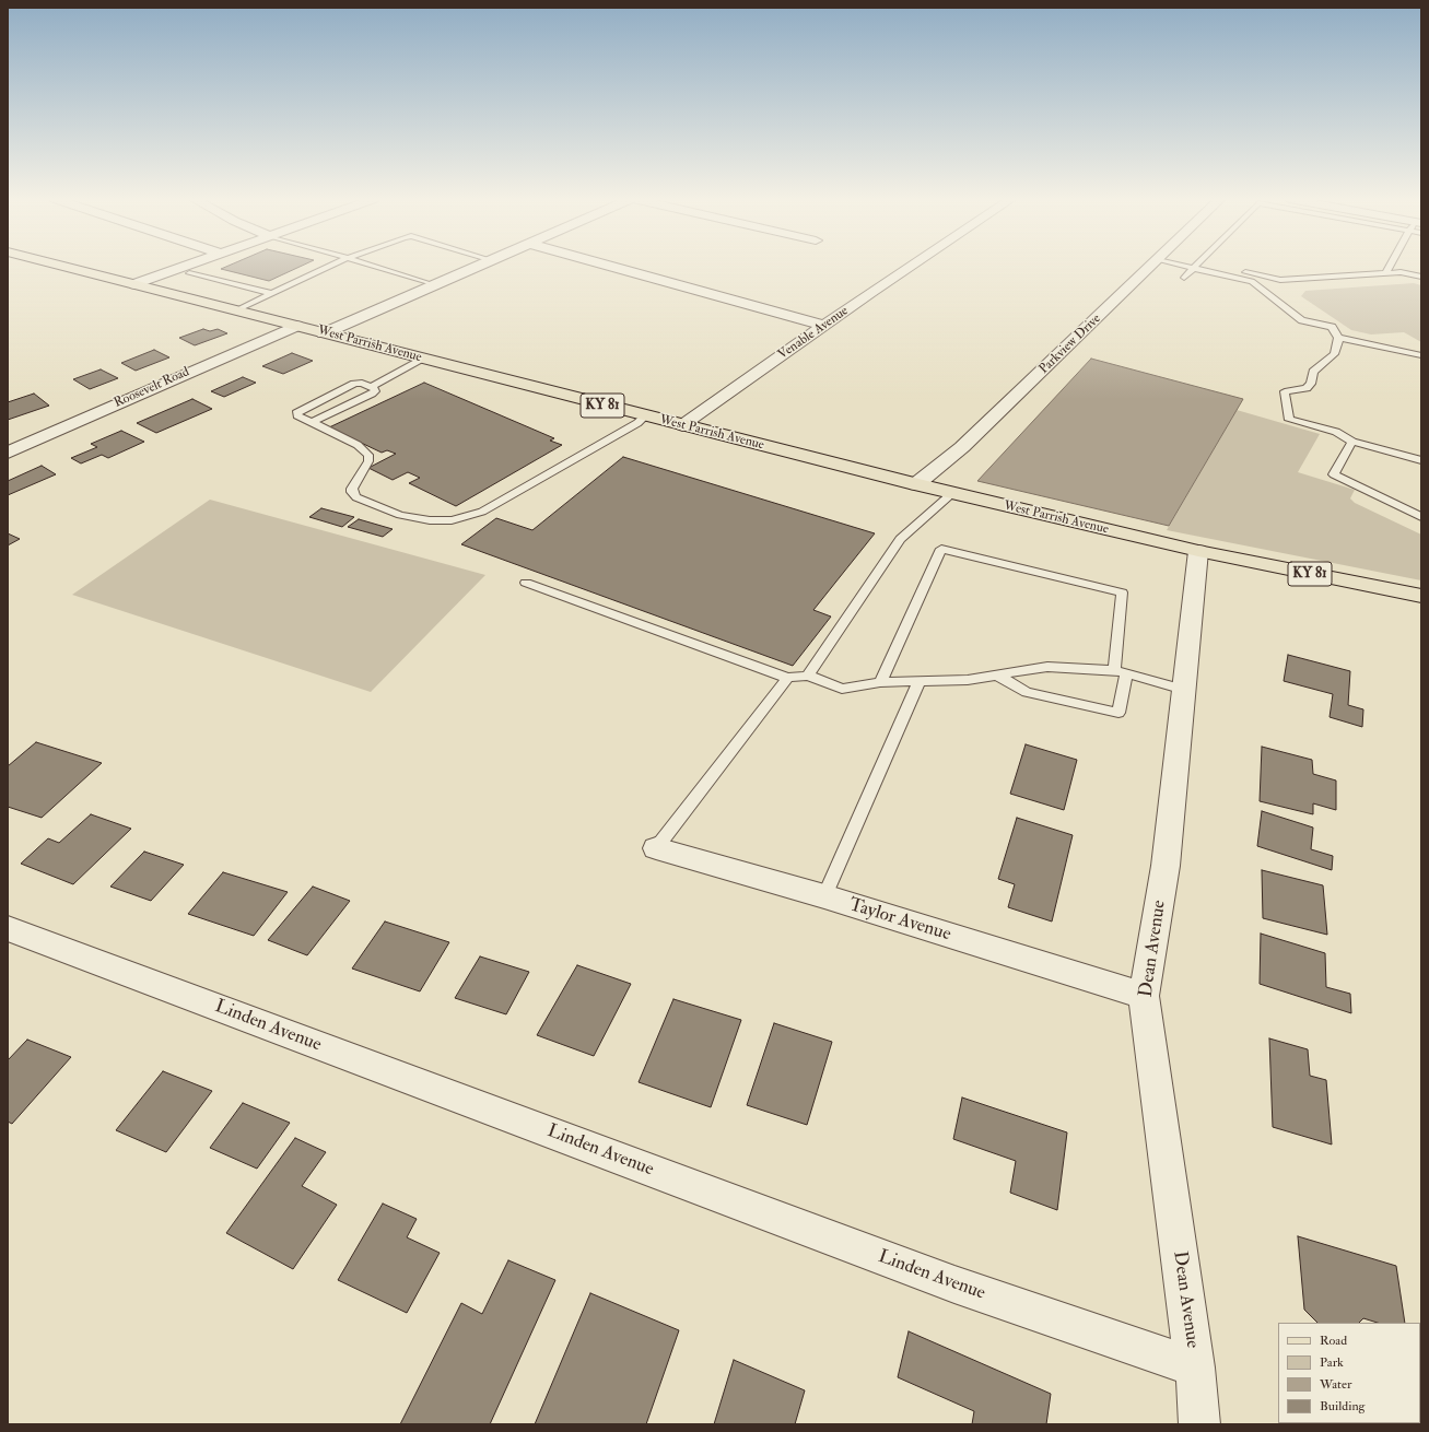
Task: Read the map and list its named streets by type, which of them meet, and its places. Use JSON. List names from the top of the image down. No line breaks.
{"streets":{"main road":["West Parrish Avenue","KY 81"],"street":["Venable Avenue","Parkview Drive","Roosevelt Road","Taylor Avenue","Dean Avenue","Linden Avenue"]},"crossings":[["Venable Avenue","West Parrish Avenue"],["West Parrish Avenue","Parkview Drive"],["West Parrish Avenue","Roosevelt Road"],["West Parrish Avenue","Dean Avenue"],["Taylor Avenue","Dean Avenue"],["Dean Avenue","Linden Avenue"]],"legend":["Road","Park","Water","Building"]}
